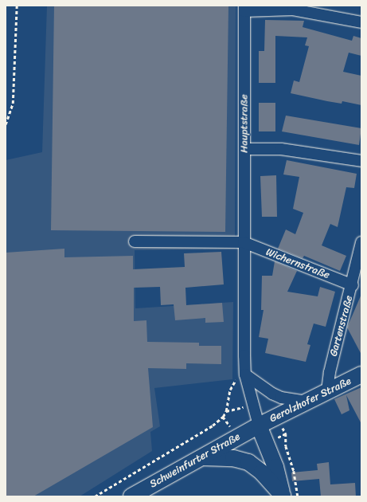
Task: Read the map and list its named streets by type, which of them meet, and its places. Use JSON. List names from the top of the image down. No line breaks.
{"streets":{"main road":["Gerolzhofer Straße","Schweinfurter Straße"],"street":["Hauptstraße","Wichernstraße","Gartenstraße"]},"crossings":[["Hauptstraße","Wichernstraße"],["Hauptstraße","Gerolzhofer Straße"],["Hauptstraße","Schweinfurter Straße"],["Wichernstraße","Gartenstraße"],["Gartenstraße","Gerolzhofer Straße"],["Gerolzhofer Straße","Schweinfurter Straße"]]}
